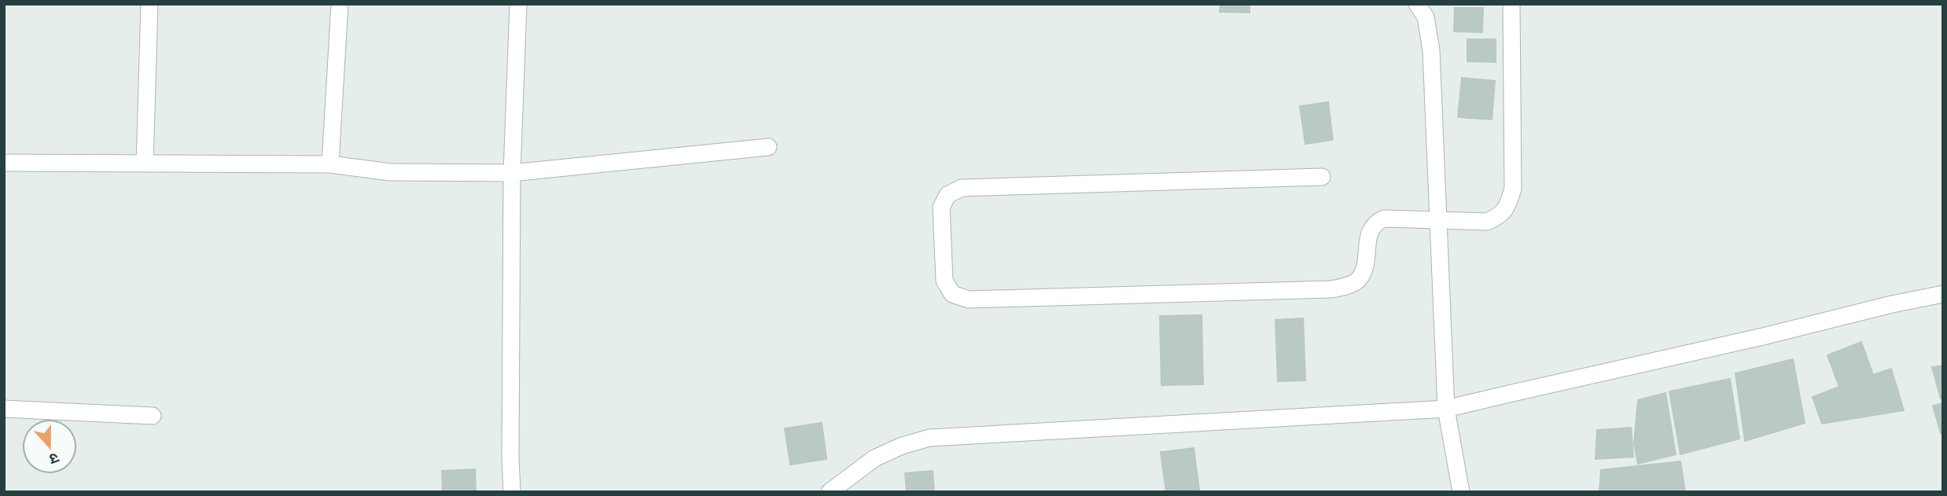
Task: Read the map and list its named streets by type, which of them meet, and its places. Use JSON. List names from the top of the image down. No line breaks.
{"north":"bottom"}
